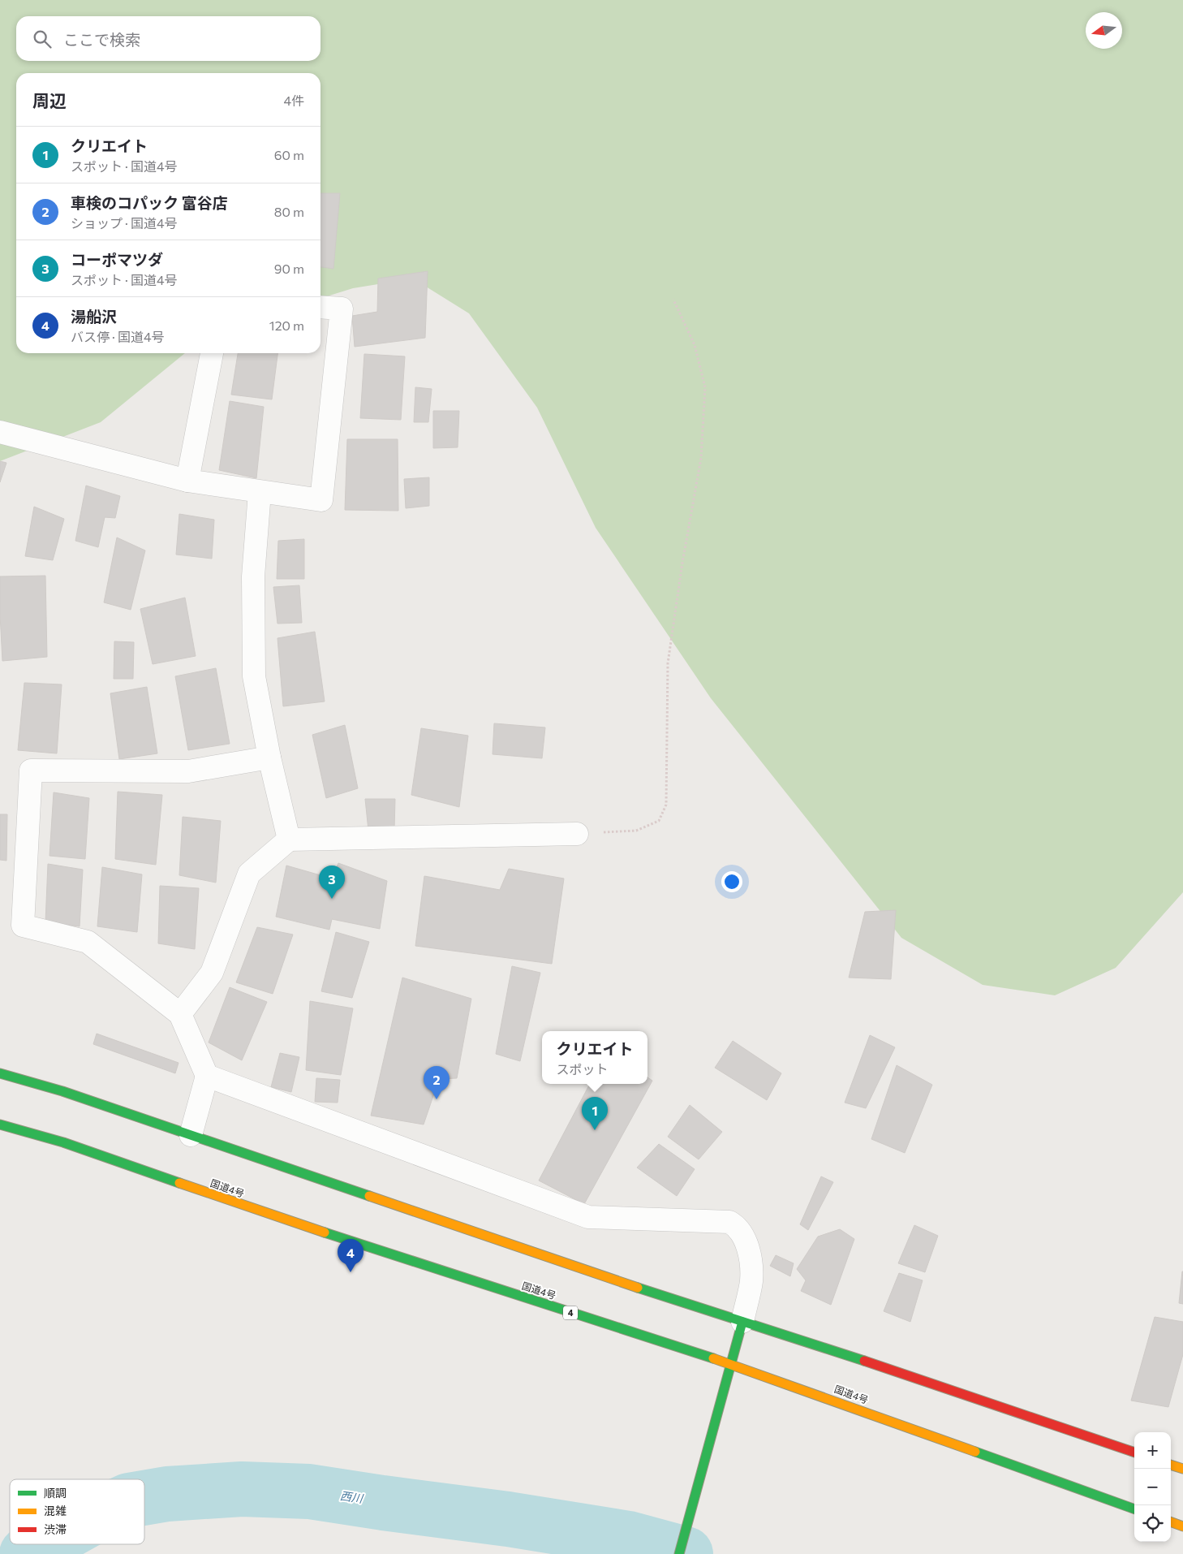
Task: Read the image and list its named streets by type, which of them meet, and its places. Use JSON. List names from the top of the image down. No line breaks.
{"streets":{"main road":["国道4号","4"]},"water":["西川"],"legend":["順調","混雑","渋滞"],"north":"left","page":{"search":"ここで検索","heading":["周辺","4件"],"list":[{"mark":"1","name":"クリエイト","note":"スポット · 国道4号","value":"60 m"},{"mark":"2","name":"車検のコパック 富谷店","note":"ショップ · 国道4号","value":"80 m"},{"mark":"3","name":"コーポマツダ","note":"スポット · 国道4号","value":"90 m"},{"mark":"4","name":"湯船沢","note":"バス停 · 国道4号","value":"120 m"}],"pins":["3","2","1","4"],"popup":["クリエイト","スポット"],"map_buttons":["+","−"]}}
